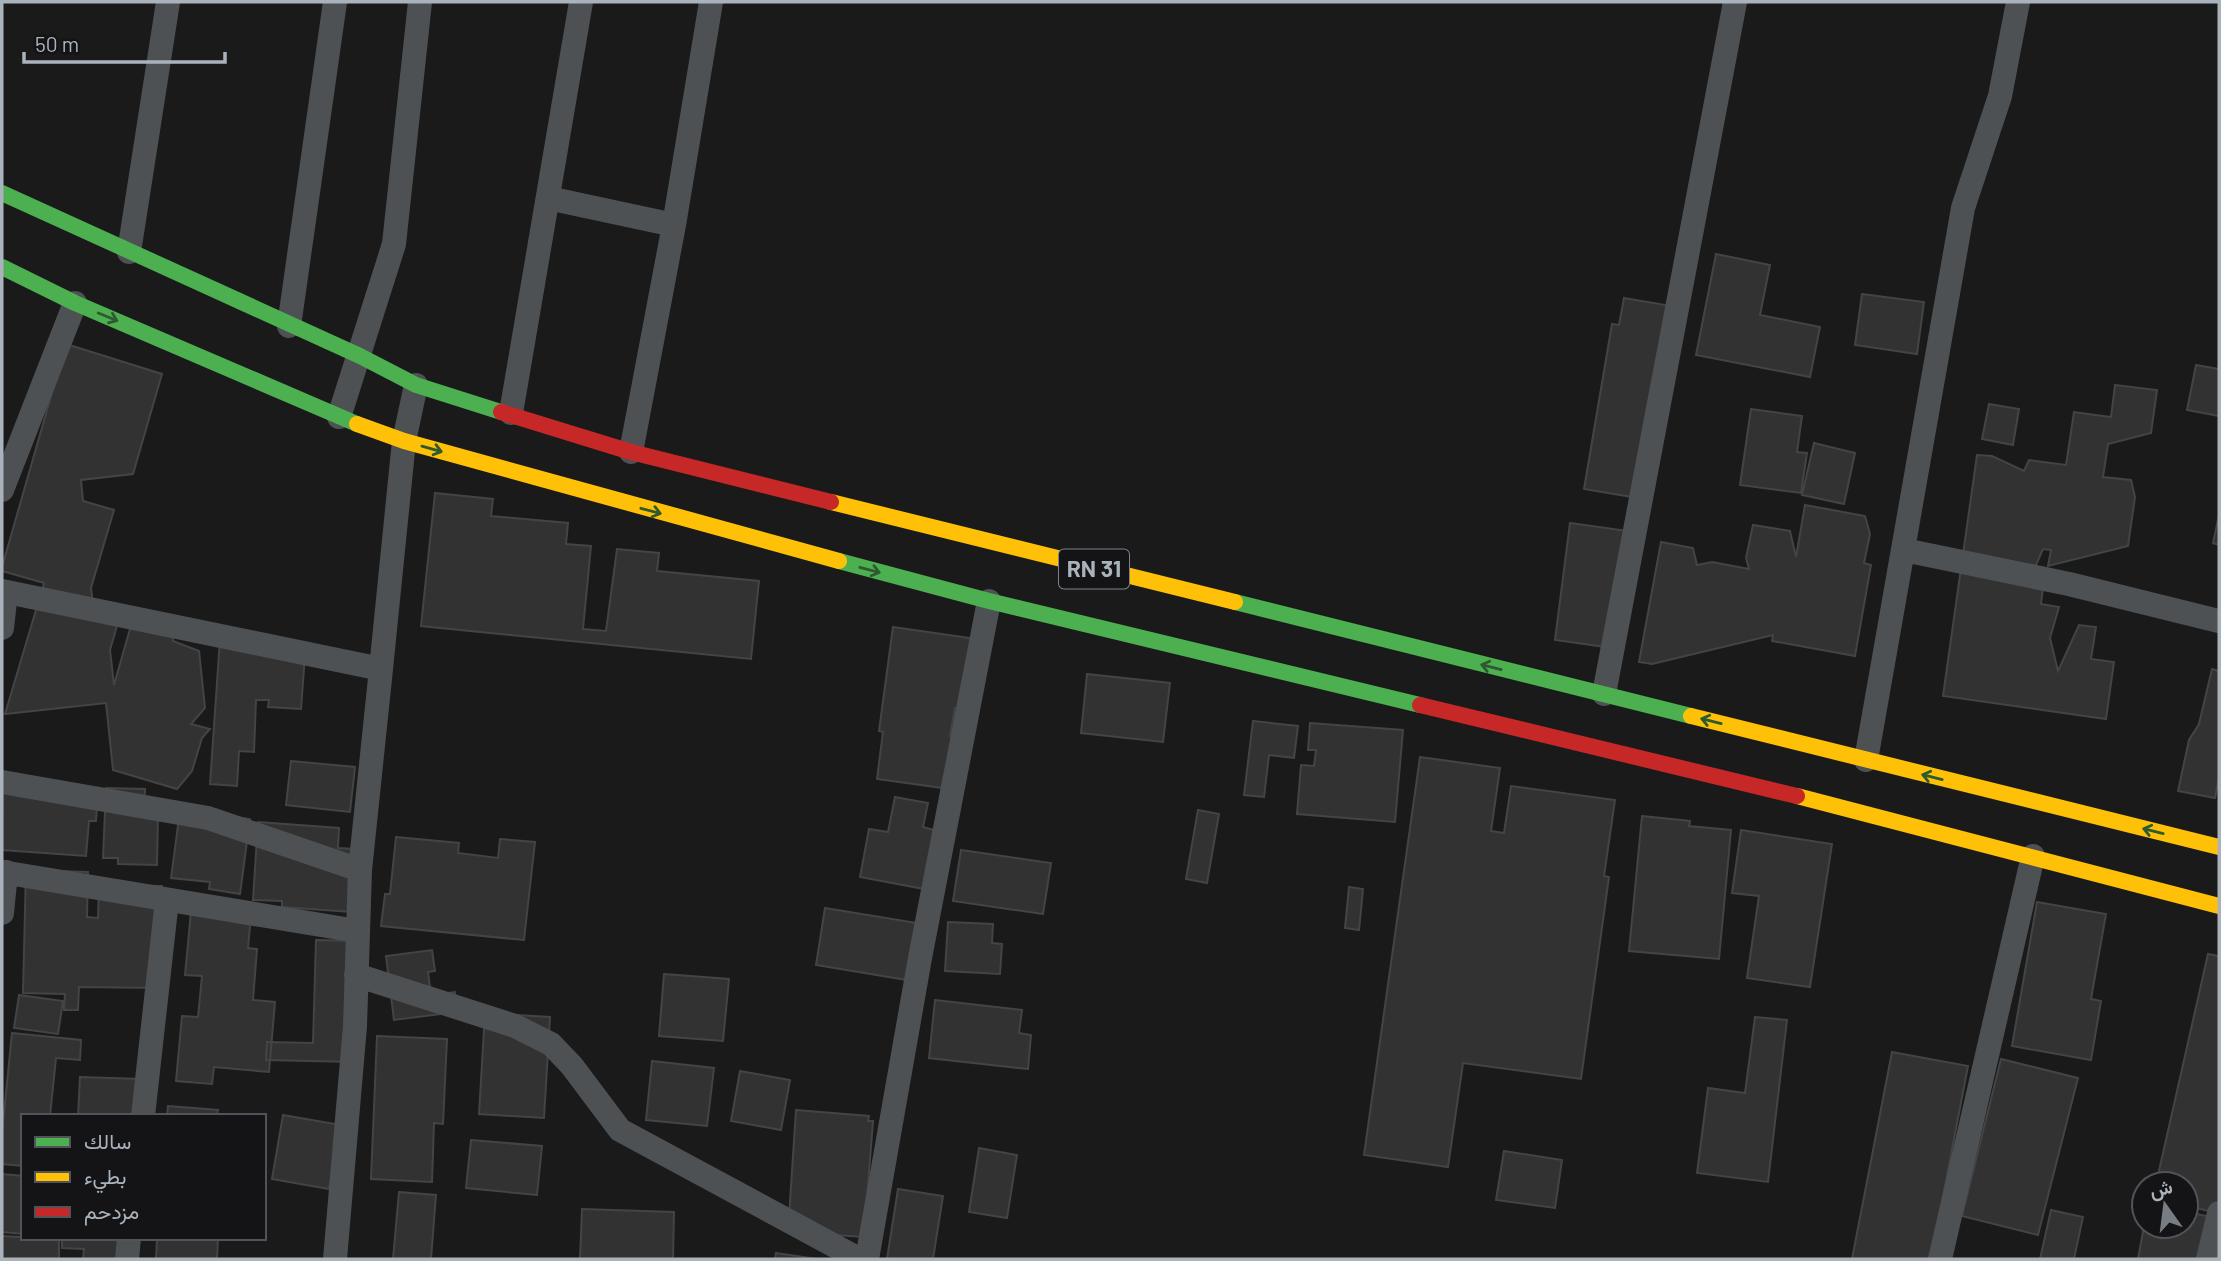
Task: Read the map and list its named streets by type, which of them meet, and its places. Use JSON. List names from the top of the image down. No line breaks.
{"streets":{"highway":["RN 31"]},"legend":["سالك","بطيء","مزدحم"],"scale_bar":"50 m","north":"top"}
